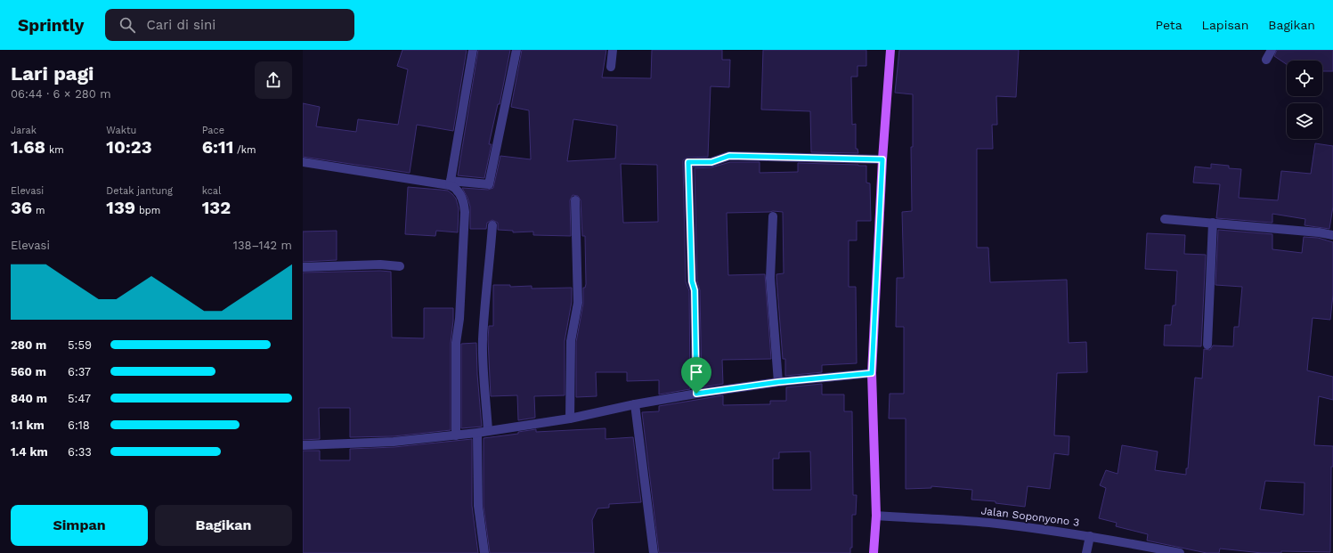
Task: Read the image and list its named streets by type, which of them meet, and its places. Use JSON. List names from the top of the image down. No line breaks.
{"streets":{"street":["Jalan Soponyono 3"]},"page":{"header":"Sprintly","search":"Cari di sini","nav":["Peta","Lapisan","Bagikan"],"heading":["Lari pagi","06:44 · 6 × 280 m"],"stats":[["Jarak","1.68 km"],["Waktu","10:23"],["Pace","6:11 /km"],["Elevasi","36 m"],["Detak jantung","139 bpm"],["kcal","132"]],"chart":["Elevasi","138–142 m"],"list":[{"name":"280 m","note":"5:59"},{"name":"560 m","note":"6:37"},{"name":"840 m","note":"5:47"},{"name":"1.1 km","note":"6:18"},{"name":"1.4 km","note":"6:33"}],"buttons":["Simpan","Bagikan"]}}
